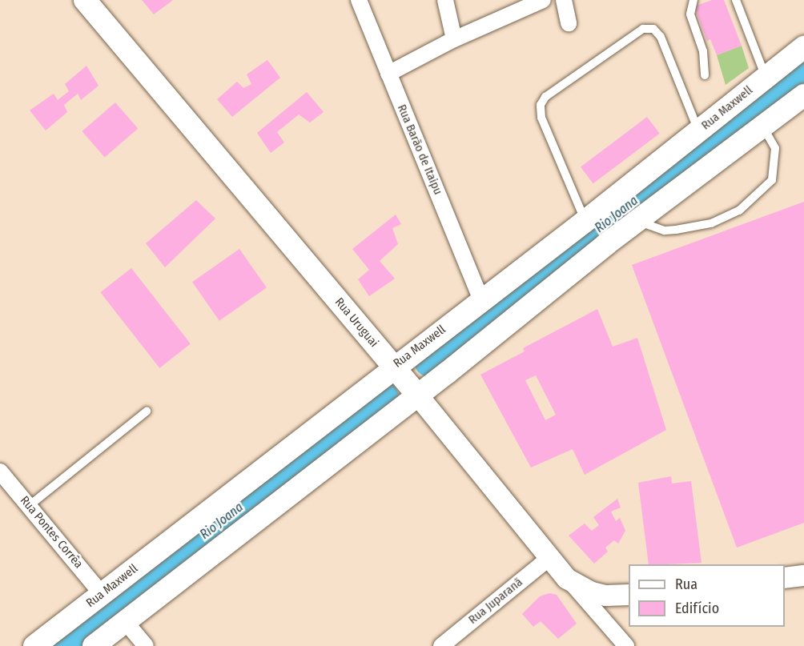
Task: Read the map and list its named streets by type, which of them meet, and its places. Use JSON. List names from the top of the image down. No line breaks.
{"streets":{"main road":["Rua Maxwell","Rua Uruguai"],"street":["Rua Barão de Itaipu","Rua Pontes Corrêa","Rua Juparanã"]},"crossings":[["Rua Maxwell","Rua Barão de Itaipu"],["Rua Maxwell","Rua Uruguai"],["Rua Maxwell","Rua Pontes Corrêa"],["Rua Uruguai","Rua Juparanã"]],"water":["Rio Joana"],"legend":["Rua","Edifício"]}
